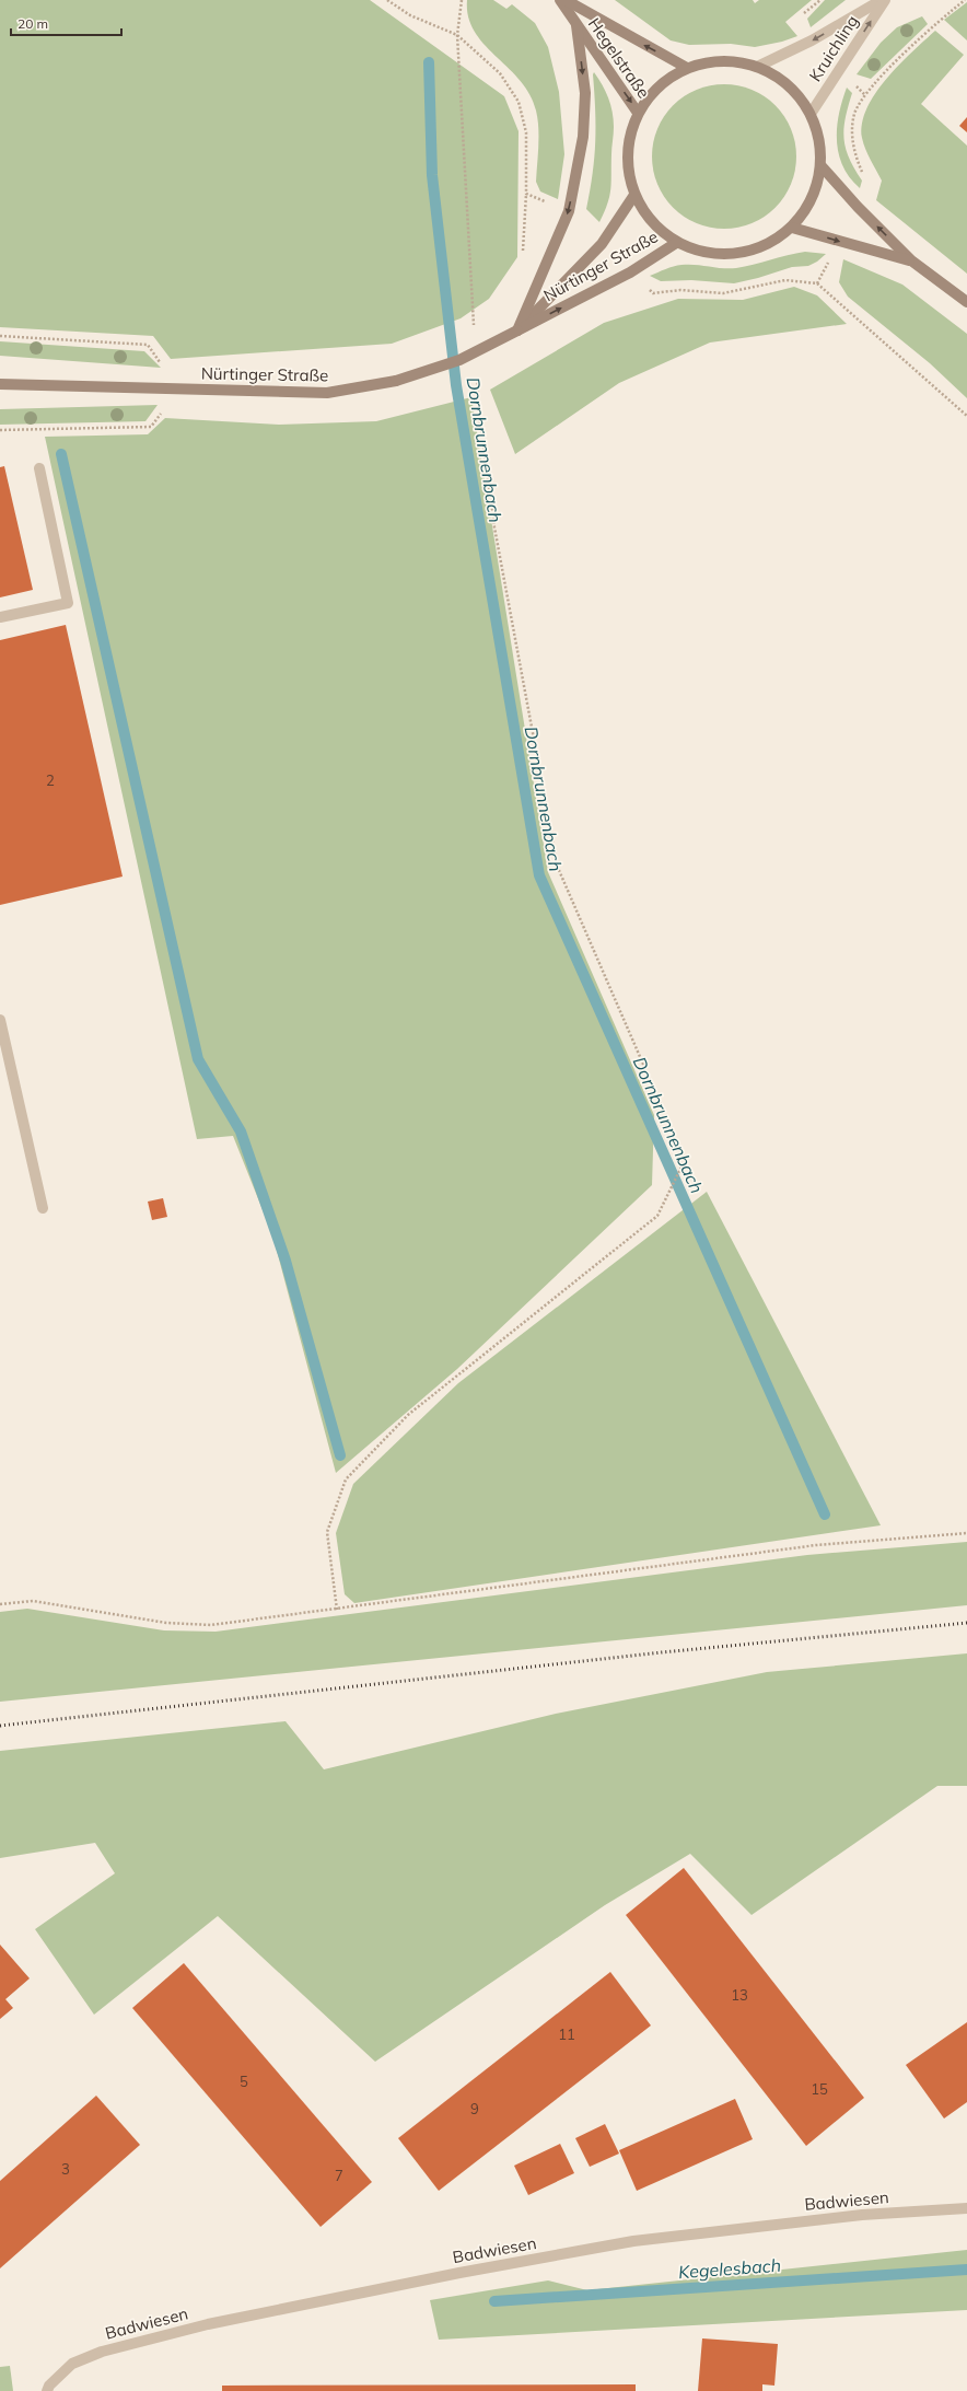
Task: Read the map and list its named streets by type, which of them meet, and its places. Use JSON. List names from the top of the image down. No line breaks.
{"streets":{"main road":["Hegelstraße","Nürtinger Straße"],"street":["Kruichling","Badwiesen"]},"water":["Dornbrunnenbach","Kegelesbach"],"house_numbers":["2","13","11","5","15","9","3","7"],"scale_bar":"20 m"}
